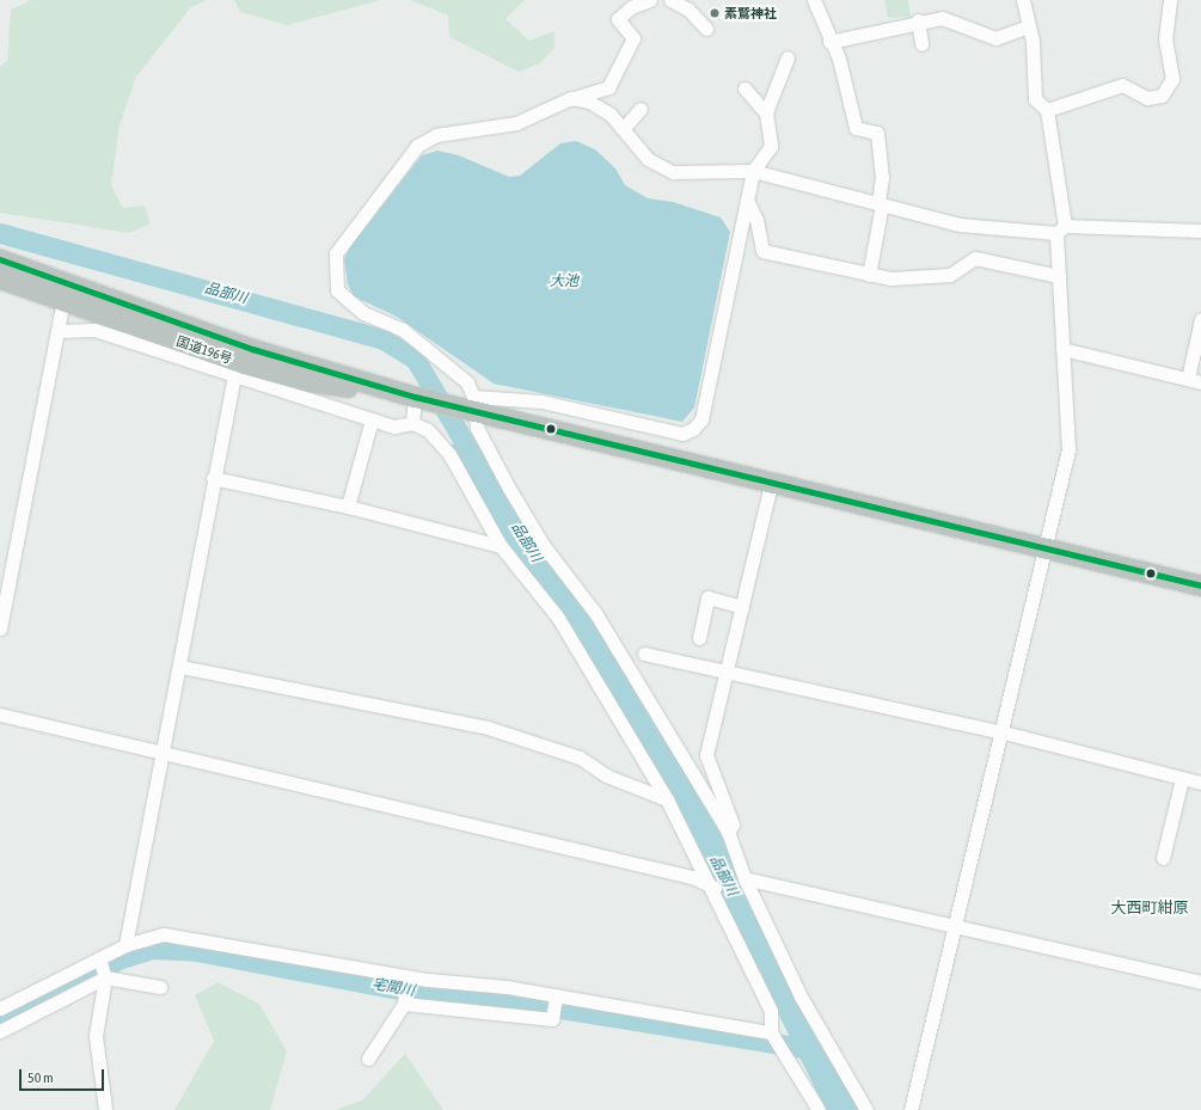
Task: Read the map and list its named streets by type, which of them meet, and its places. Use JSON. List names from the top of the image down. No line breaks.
{"streets":{"highway":["国道196号"]},"districts":["大西町紺原"],"water":["大池","品部川","宅間川"],"places":["素鷲神社"],"scale_bar":"50 m"}
